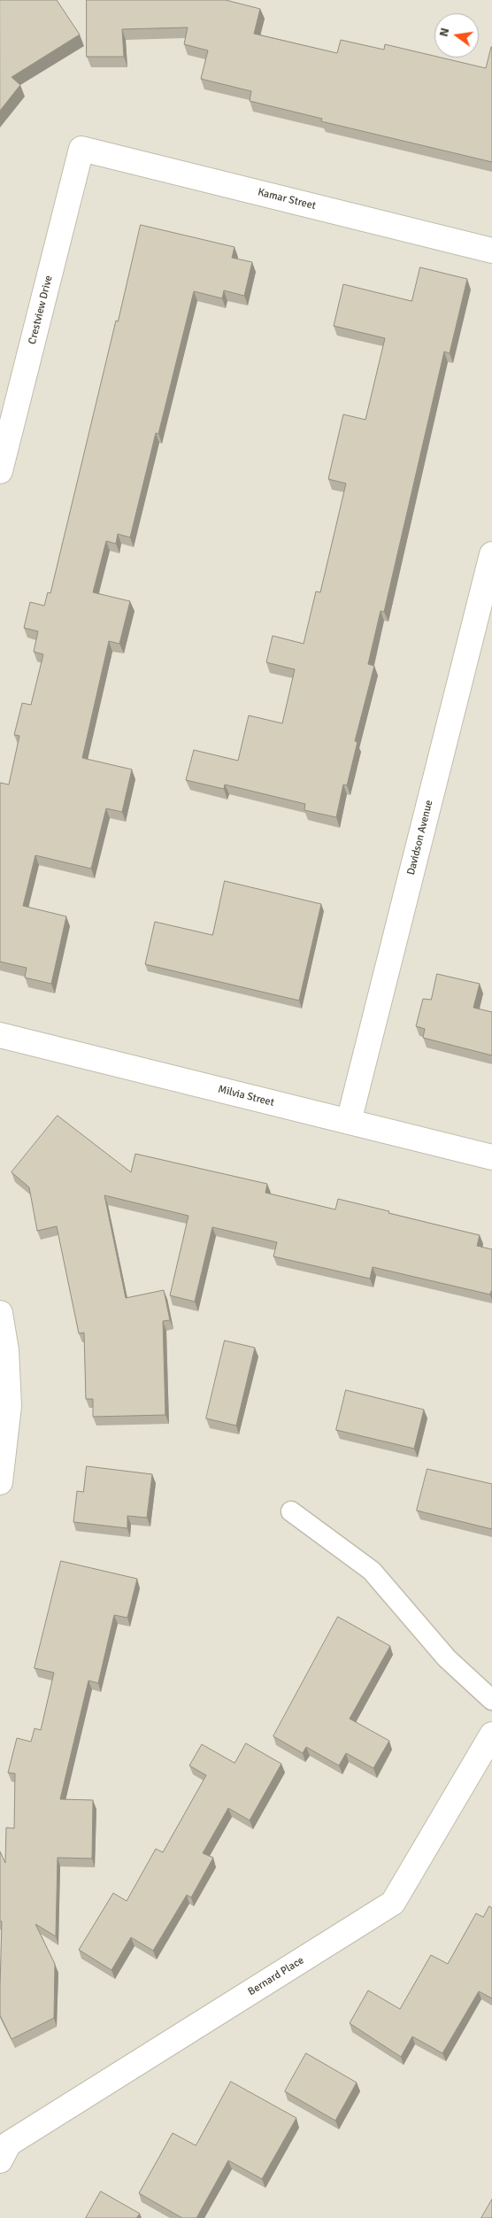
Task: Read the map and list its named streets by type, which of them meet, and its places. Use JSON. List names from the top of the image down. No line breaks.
{"streets":{"street":["Kamar Street","Crestview Drive","Davidson Avenue","Milvia Street","Bernard Place"]},"crossings":[["Kamar Street","Crestview Drive"],["Davidson Avenue","Milvia Street"]],"north":"left"}
